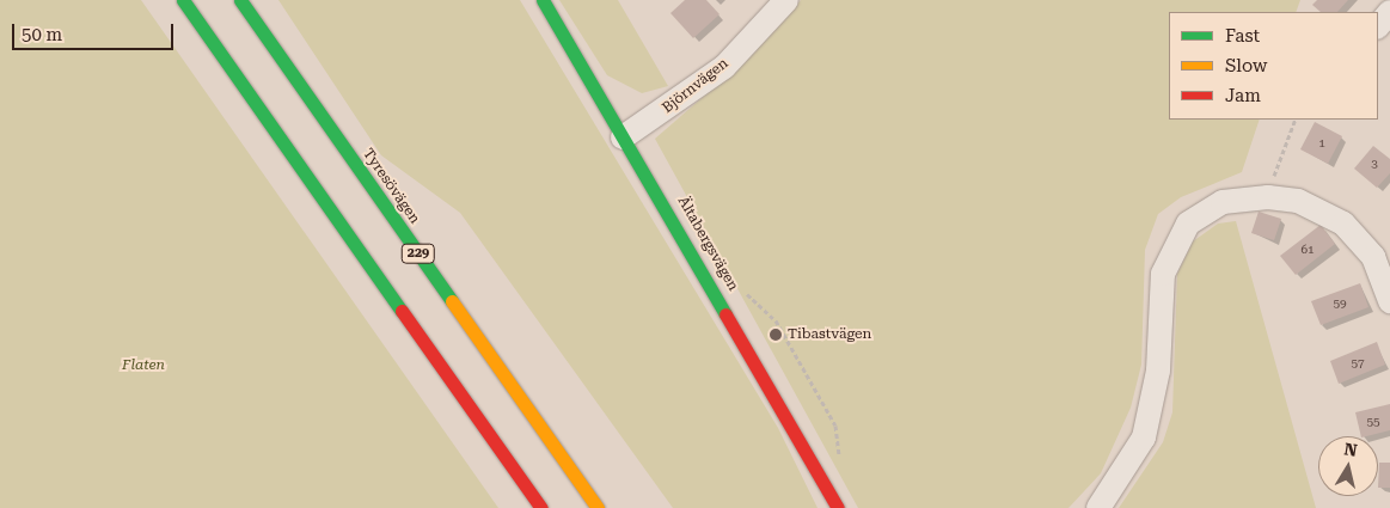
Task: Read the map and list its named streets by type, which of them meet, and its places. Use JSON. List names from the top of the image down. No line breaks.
{"streets":{"main road":["Tyresövägen","Ältabergsvägen","229"],"street":["Björnvägen"]},"crossings":[["Björnvägen","Ältabergsvägen"]],"parks":["Flaten"],"places":["Tibastvägen"],"house_numbers":["1","3","61","59","57","55"],"legend":["Fast","Slow","Jam"],"scale_bar":"50 m","north":"top"}
